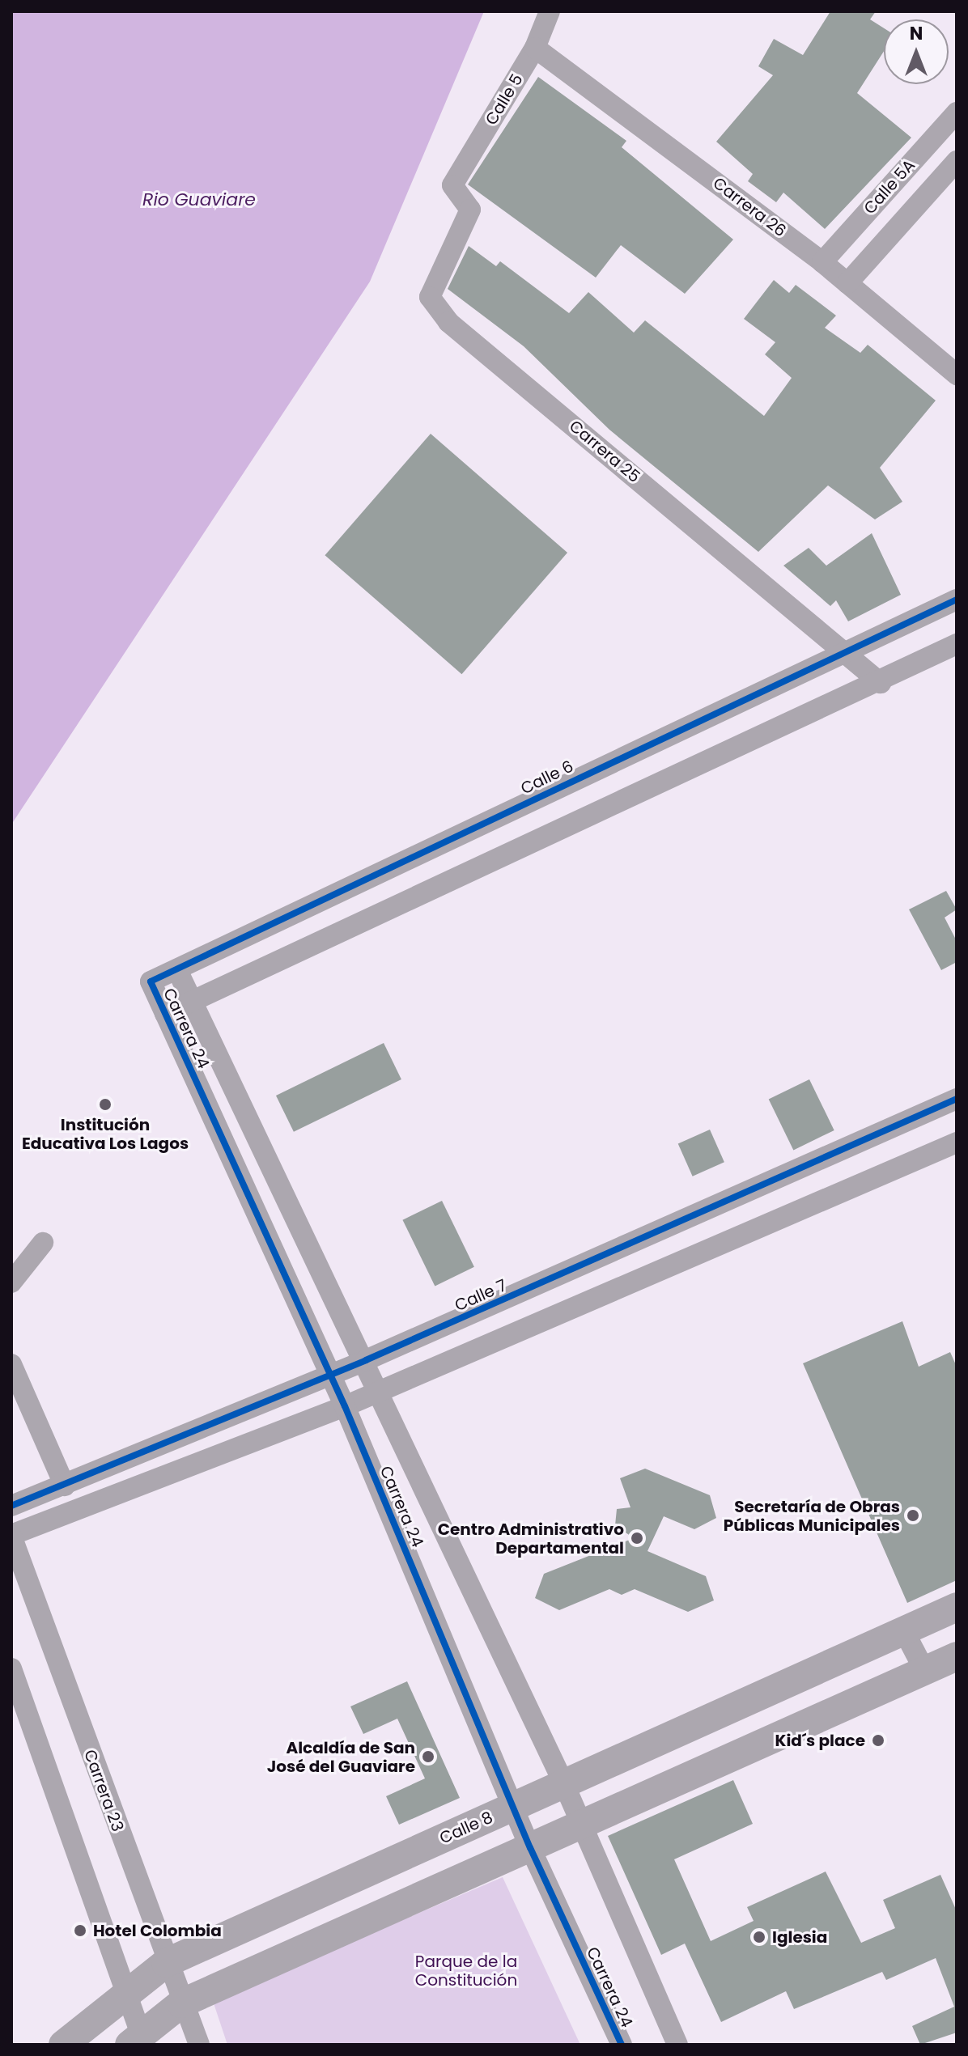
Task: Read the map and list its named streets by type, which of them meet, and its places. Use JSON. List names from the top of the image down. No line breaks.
{"streets":{"main road":["Calle 8"],"street":["Calle 5","Calle 5A","Carrera 26","Carrera 25","Calle 6","Carrera 24","Calle 7","Carrera 23"]},"crossings":[["Calle 5","Carrera 26"],["Calle 5","Carrera 25"],["Calle 5A","Carrera 26"],["Carrera 25","Calle 6"],["Calle 6","Carrera 24"],["Carrera 24","Calle 7"],["Carrera 24","Calle 8"],["Carrera 23","Calle 8"]],"water":["Rio Guaviare"],"parks":["Parque de la Constitución"],"places":["Institución Educativa Los Lagos","Secretaría de Obras Públicas Municipales","Centro Administrativo Departamental","Kid´s place","Alcaldía de San José del Guaviare","Hotel Colombia","Iglesia"],"north":"top"}
